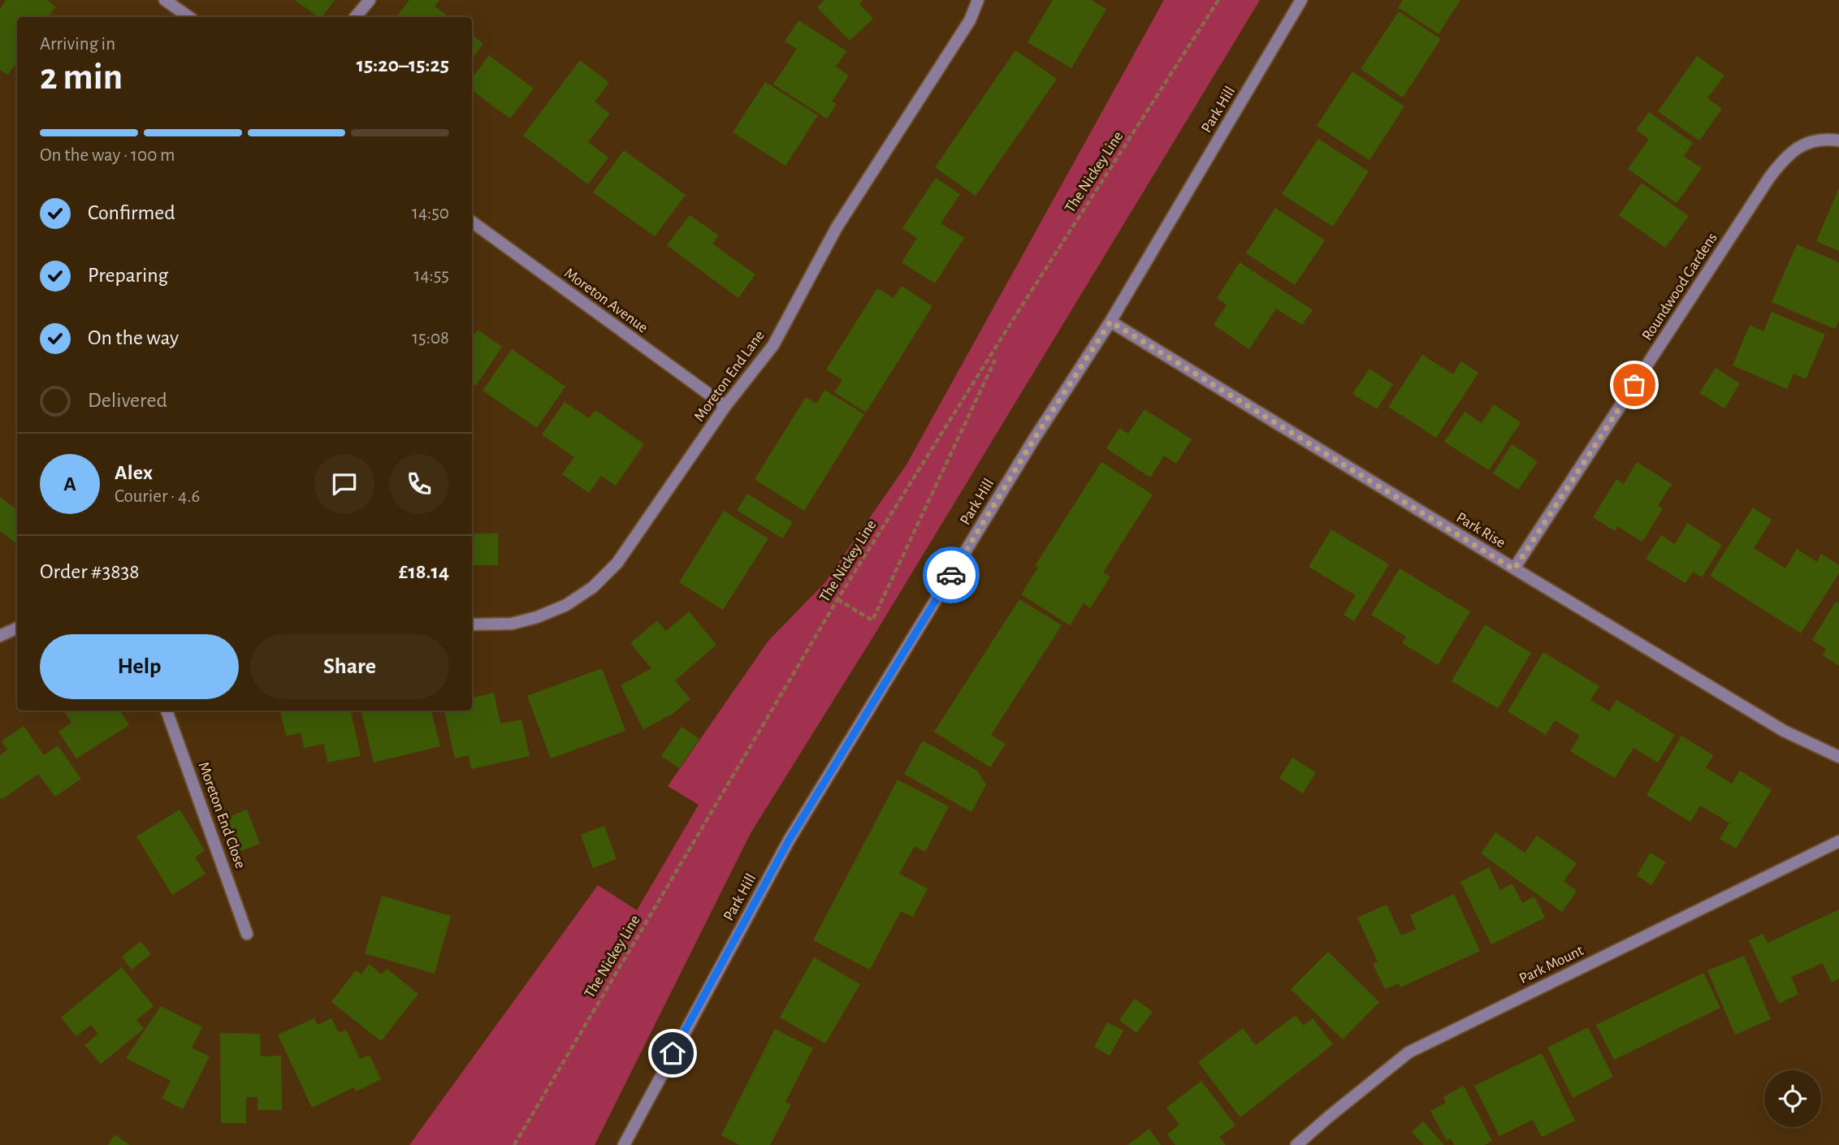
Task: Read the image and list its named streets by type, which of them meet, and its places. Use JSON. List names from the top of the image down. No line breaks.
{"streets":{"street":["Park Hill","Roundwood Gardens","Moreton Avenue","Moreton End Lane","Park Rise","Moreton End Close","Park Mount"],"path":["The Nickey Line"]},"crossings":[["Park Hill","Park Rise"],["Roundwood Gardens","Park Rise"],["Moreton Avenue","Moreton End Lane"]],"page":{"heading":["2 min","Arriving in","15:20–15:25"],"panel":["Alex","Courier · 4.6","Order #3838","£18.14"],"bar":"On the way · 100 m","list":[["Confirmed","14:50"],["Preparing","14:55"],["On the way","15:08"],"Delivered"],"round":"A","buttons":["Help","Share"]}}
